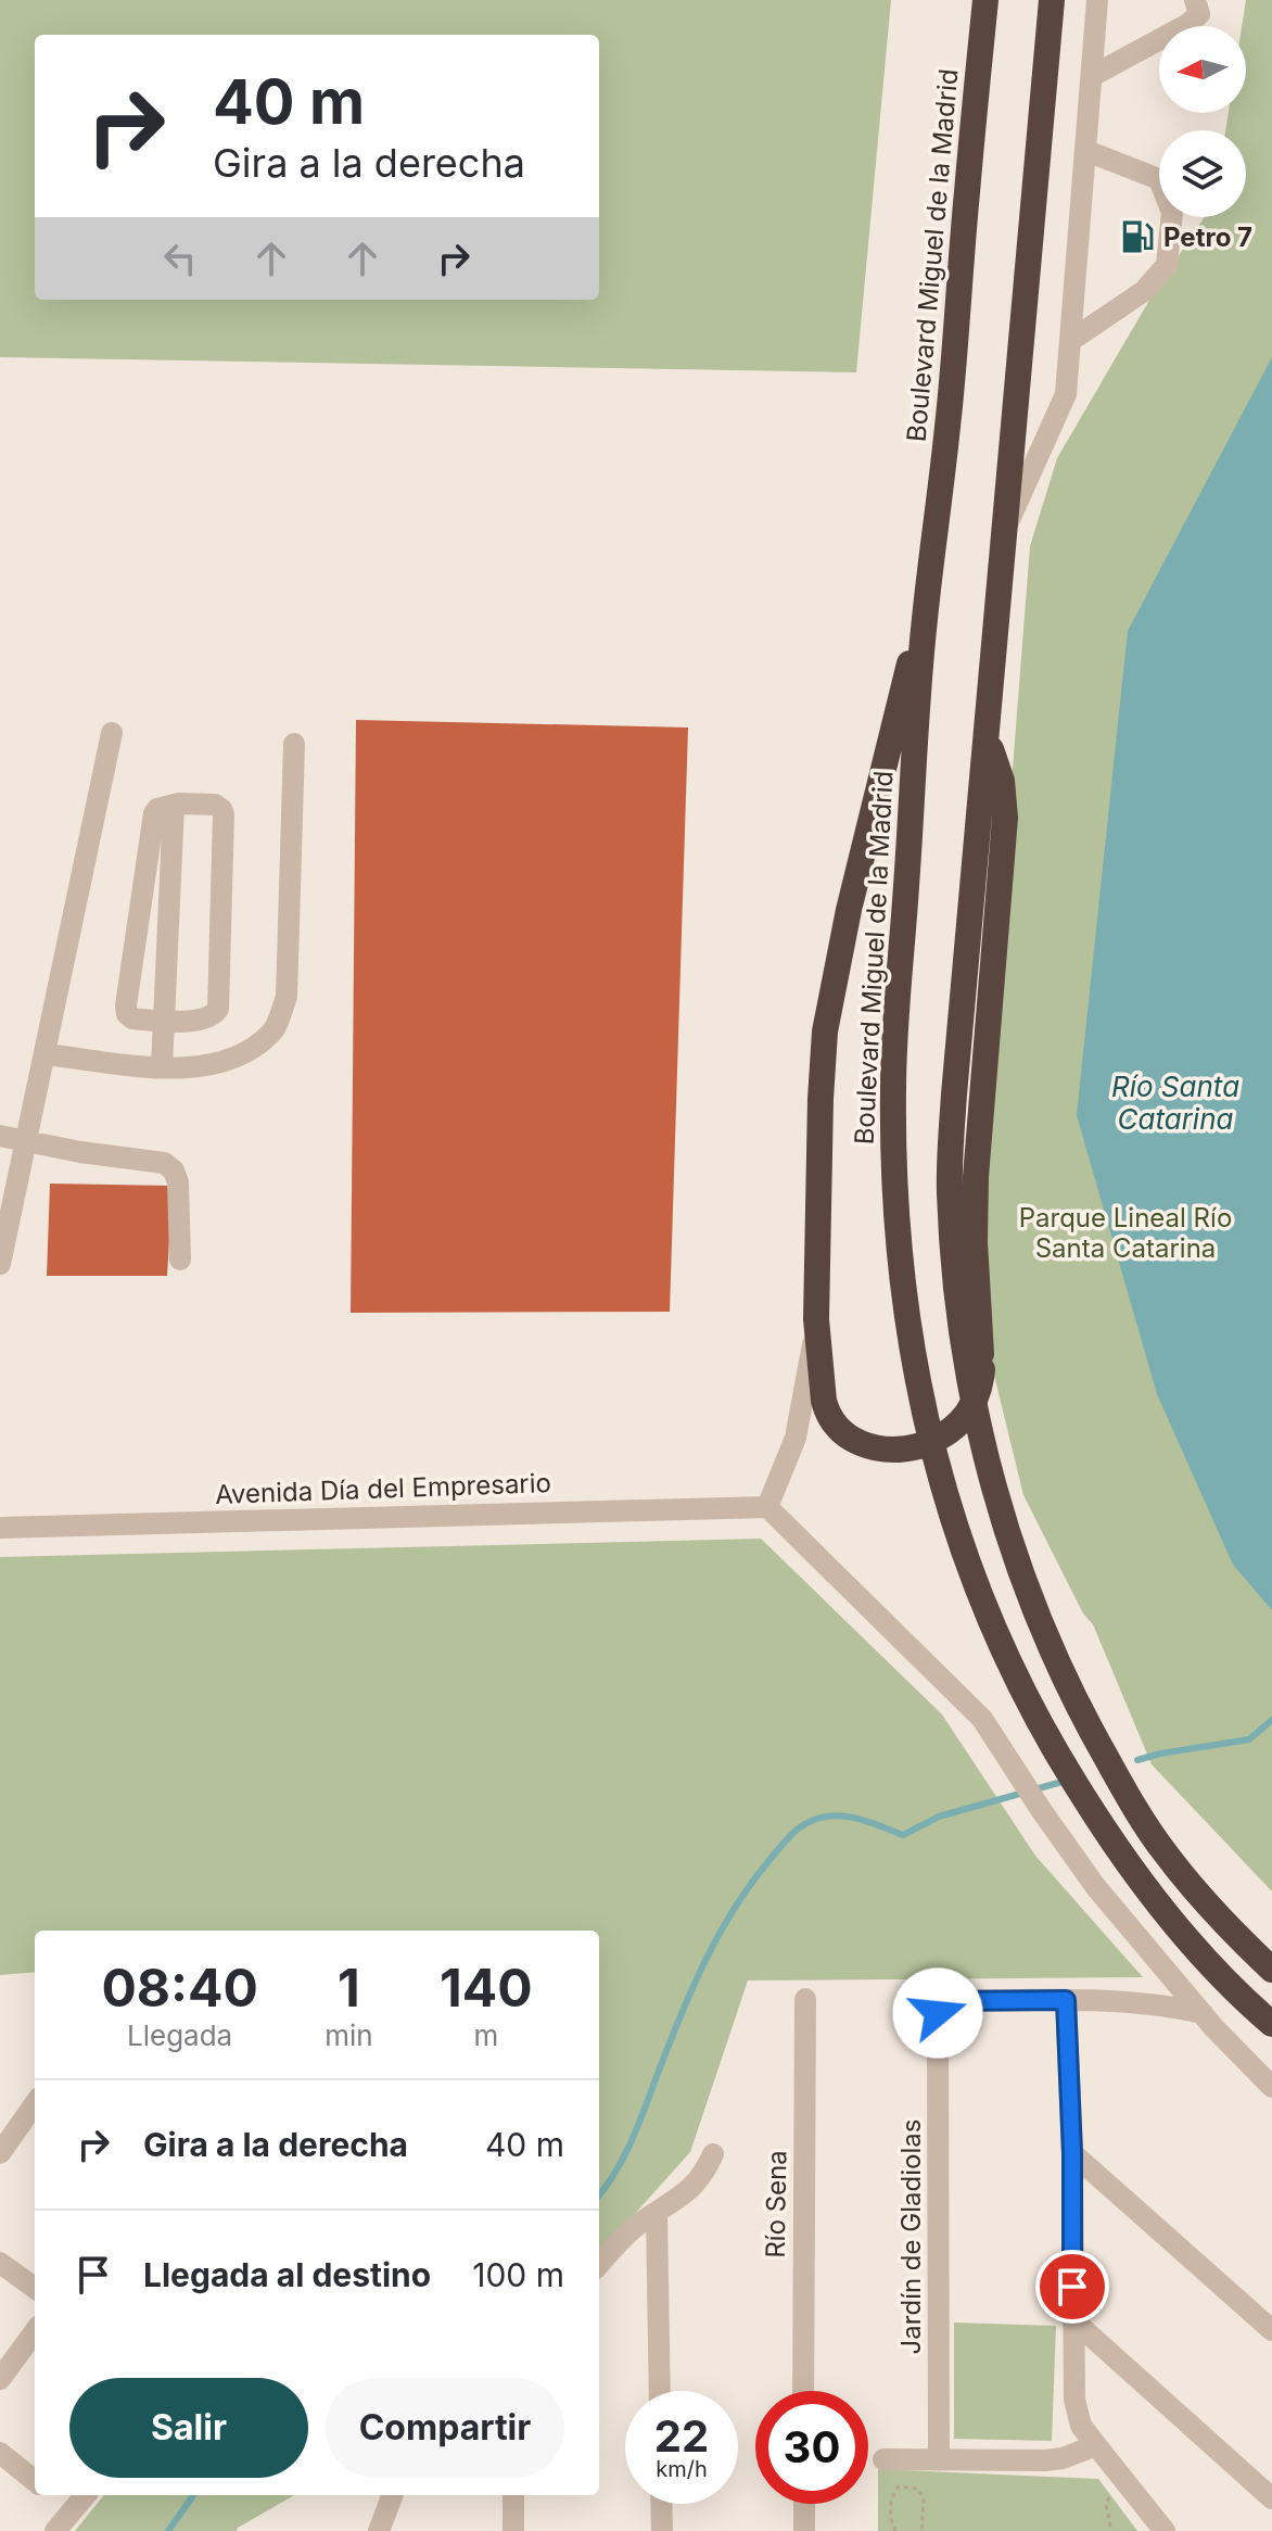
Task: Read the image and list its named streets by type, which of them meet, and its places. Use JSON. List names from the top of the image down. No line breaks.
{"streets":{"highway":["Boulevard Miguel de la Madrid"],"street":["Avenida Día del Empresario","Río Sena","Jardín de Gladiolas"]},"water":["Río Santa Catarina"],"parks":["Parque Lineal Río Santa Catarina"],"places":{"fuel station":["Petro 7"]},"north":"left","page":{"turn":["40 m","Gira a la derecha"],"eta":["08:40","Llegada","1","min","140","m"],"list":[{"name":"Gira a la derecha","value":"40 m"},{"name":"Llegada al destino","value":"100 m"}],"buttons":["Salir","Compartir"],"speed":"22 km/h","limit":"30"}}
